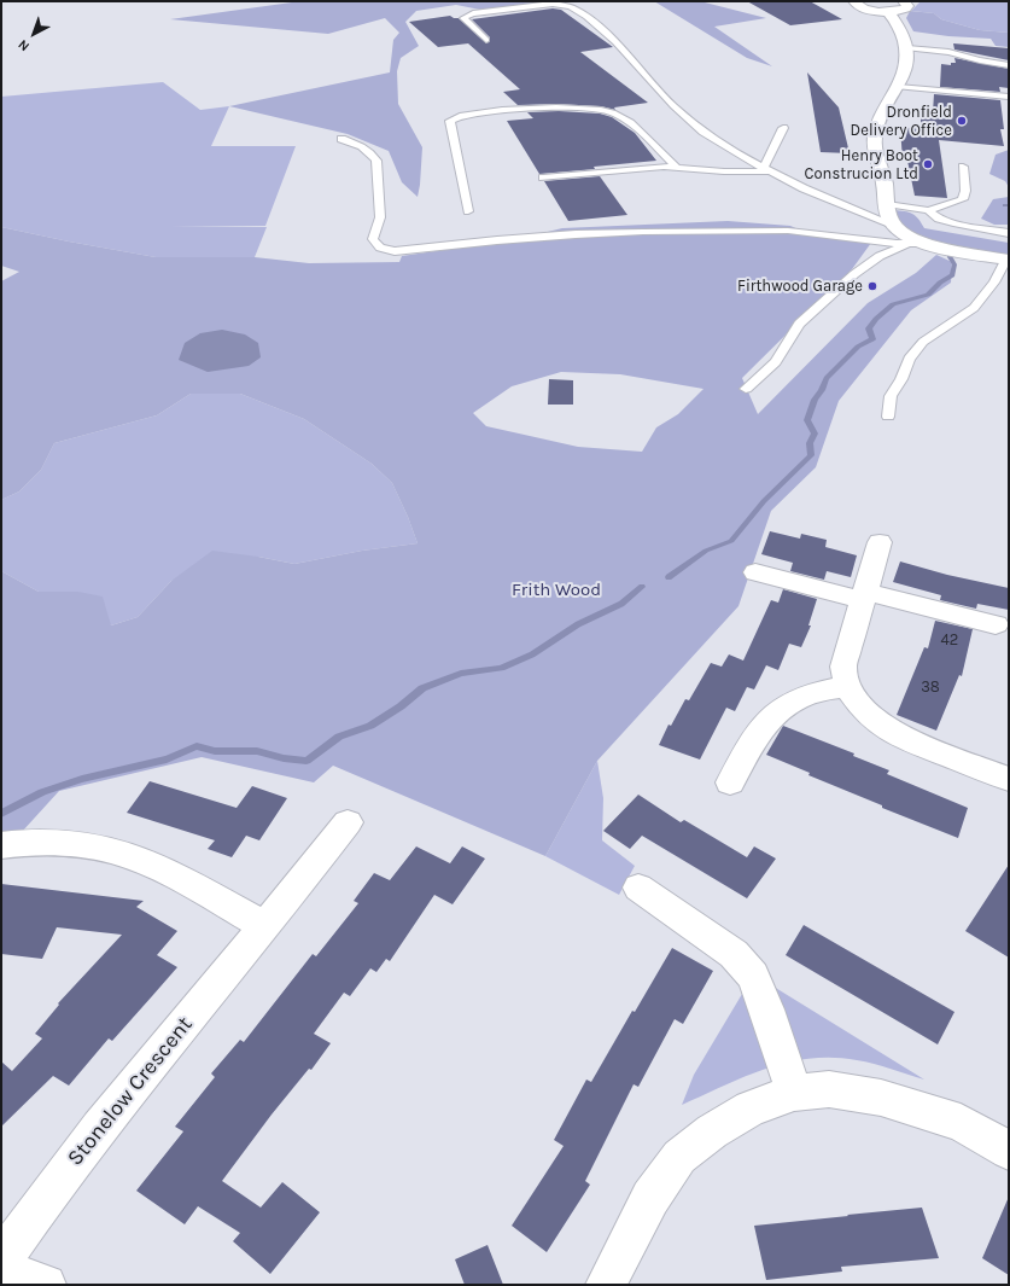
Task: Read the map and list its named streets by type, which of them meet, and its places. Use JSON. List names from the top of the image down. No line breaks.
{"streets":{"street":["Stonelow Crescent"]},"parks":["Frith Wood"],"places":["Dronfield Delivery Office","Henry Boot Construcion Ltd","Firthwood Garage"],"house_numbers":["42","38"],"north":"bottom left"}
